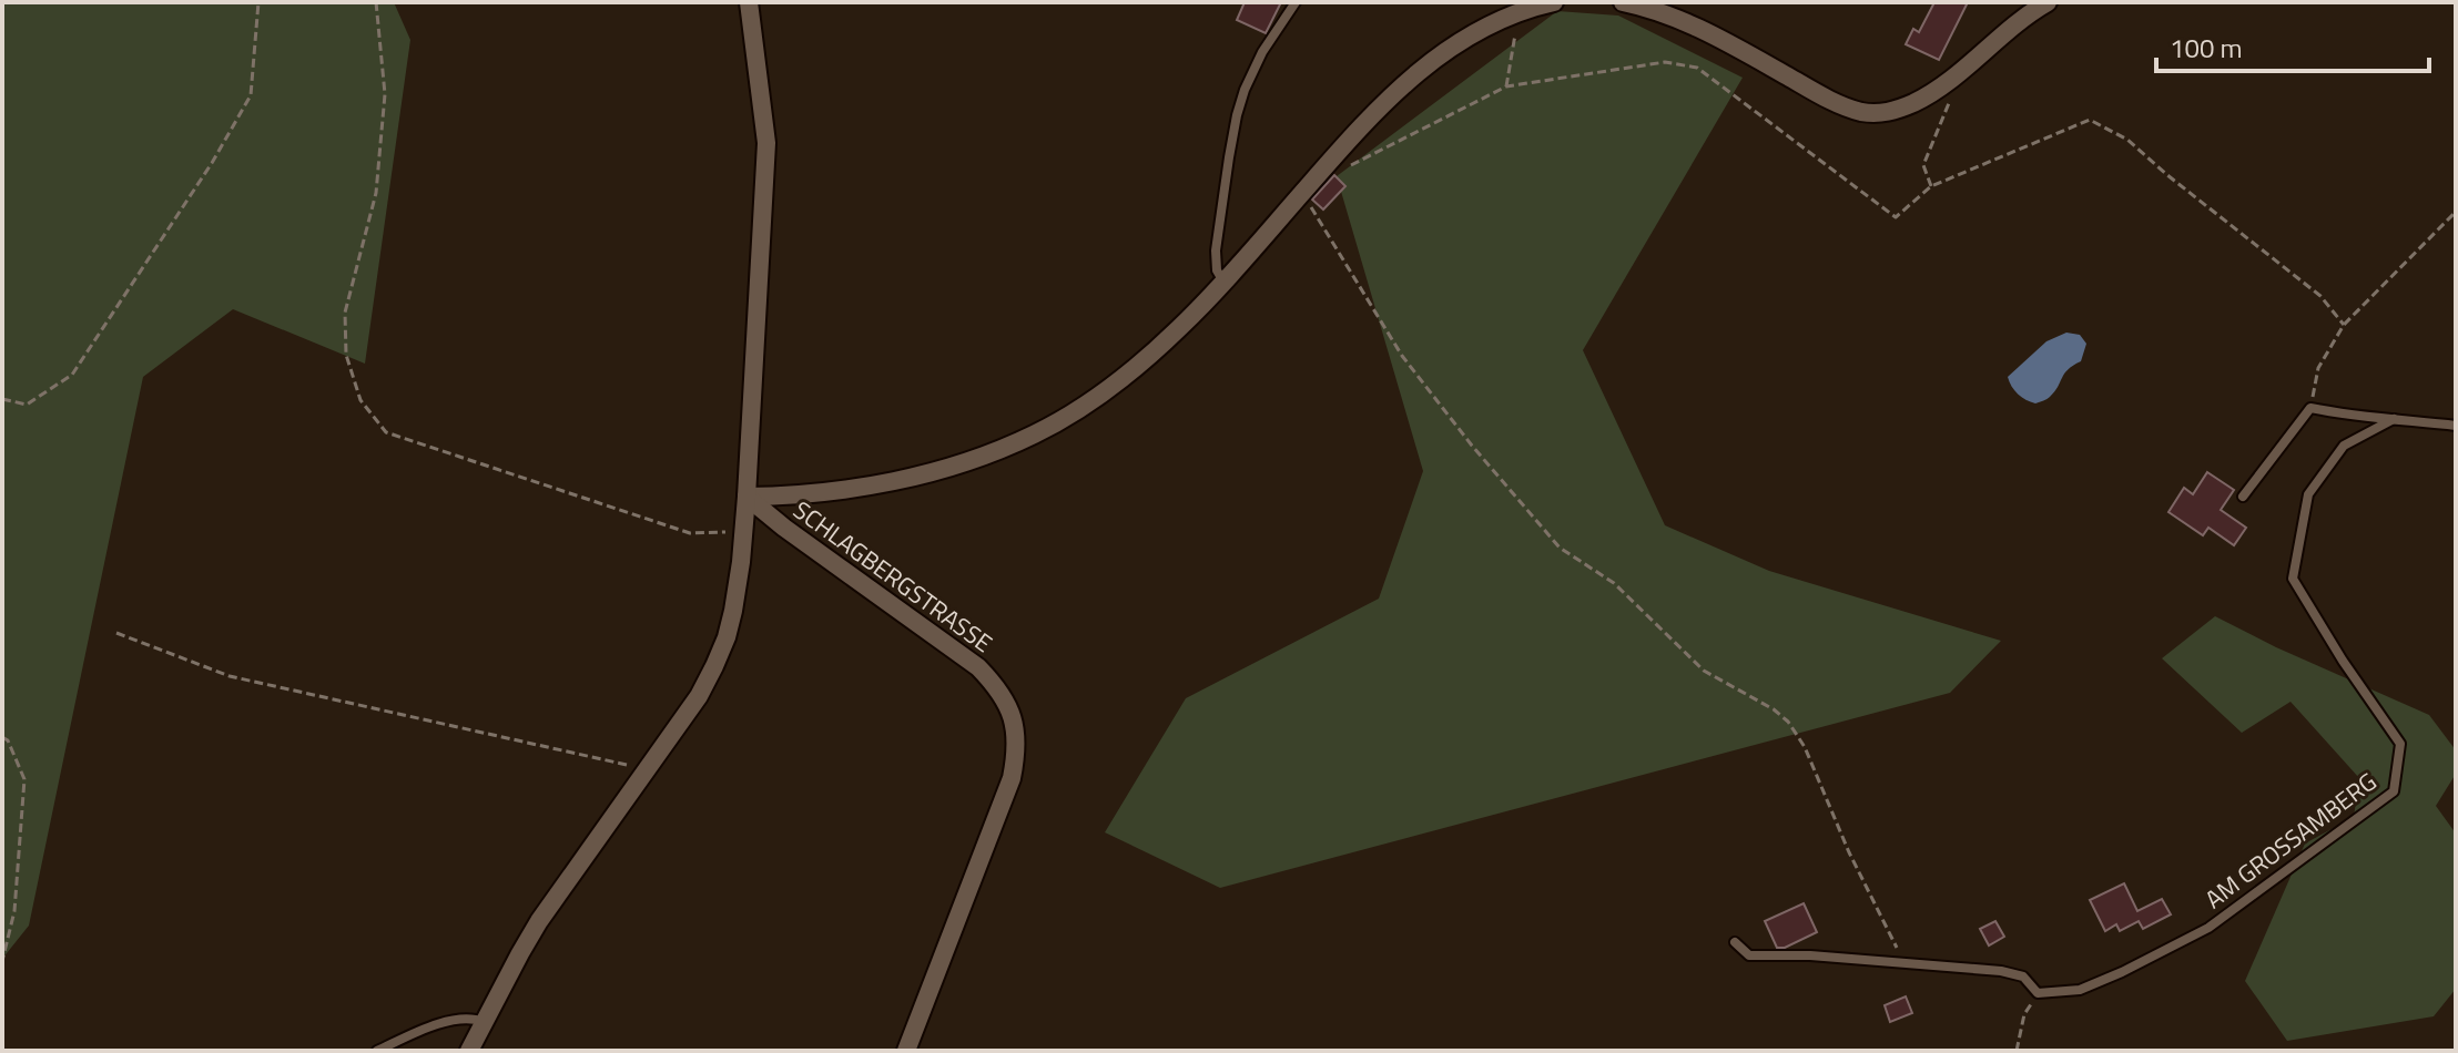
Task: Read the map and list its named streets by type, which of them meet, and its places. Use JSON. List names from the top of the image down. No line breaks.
{"streets":{"street":["SCHLAGBERGSTRASSE"],"lane":["AM GROSSAMBERG"]},"scale_bar":"100 m"}
